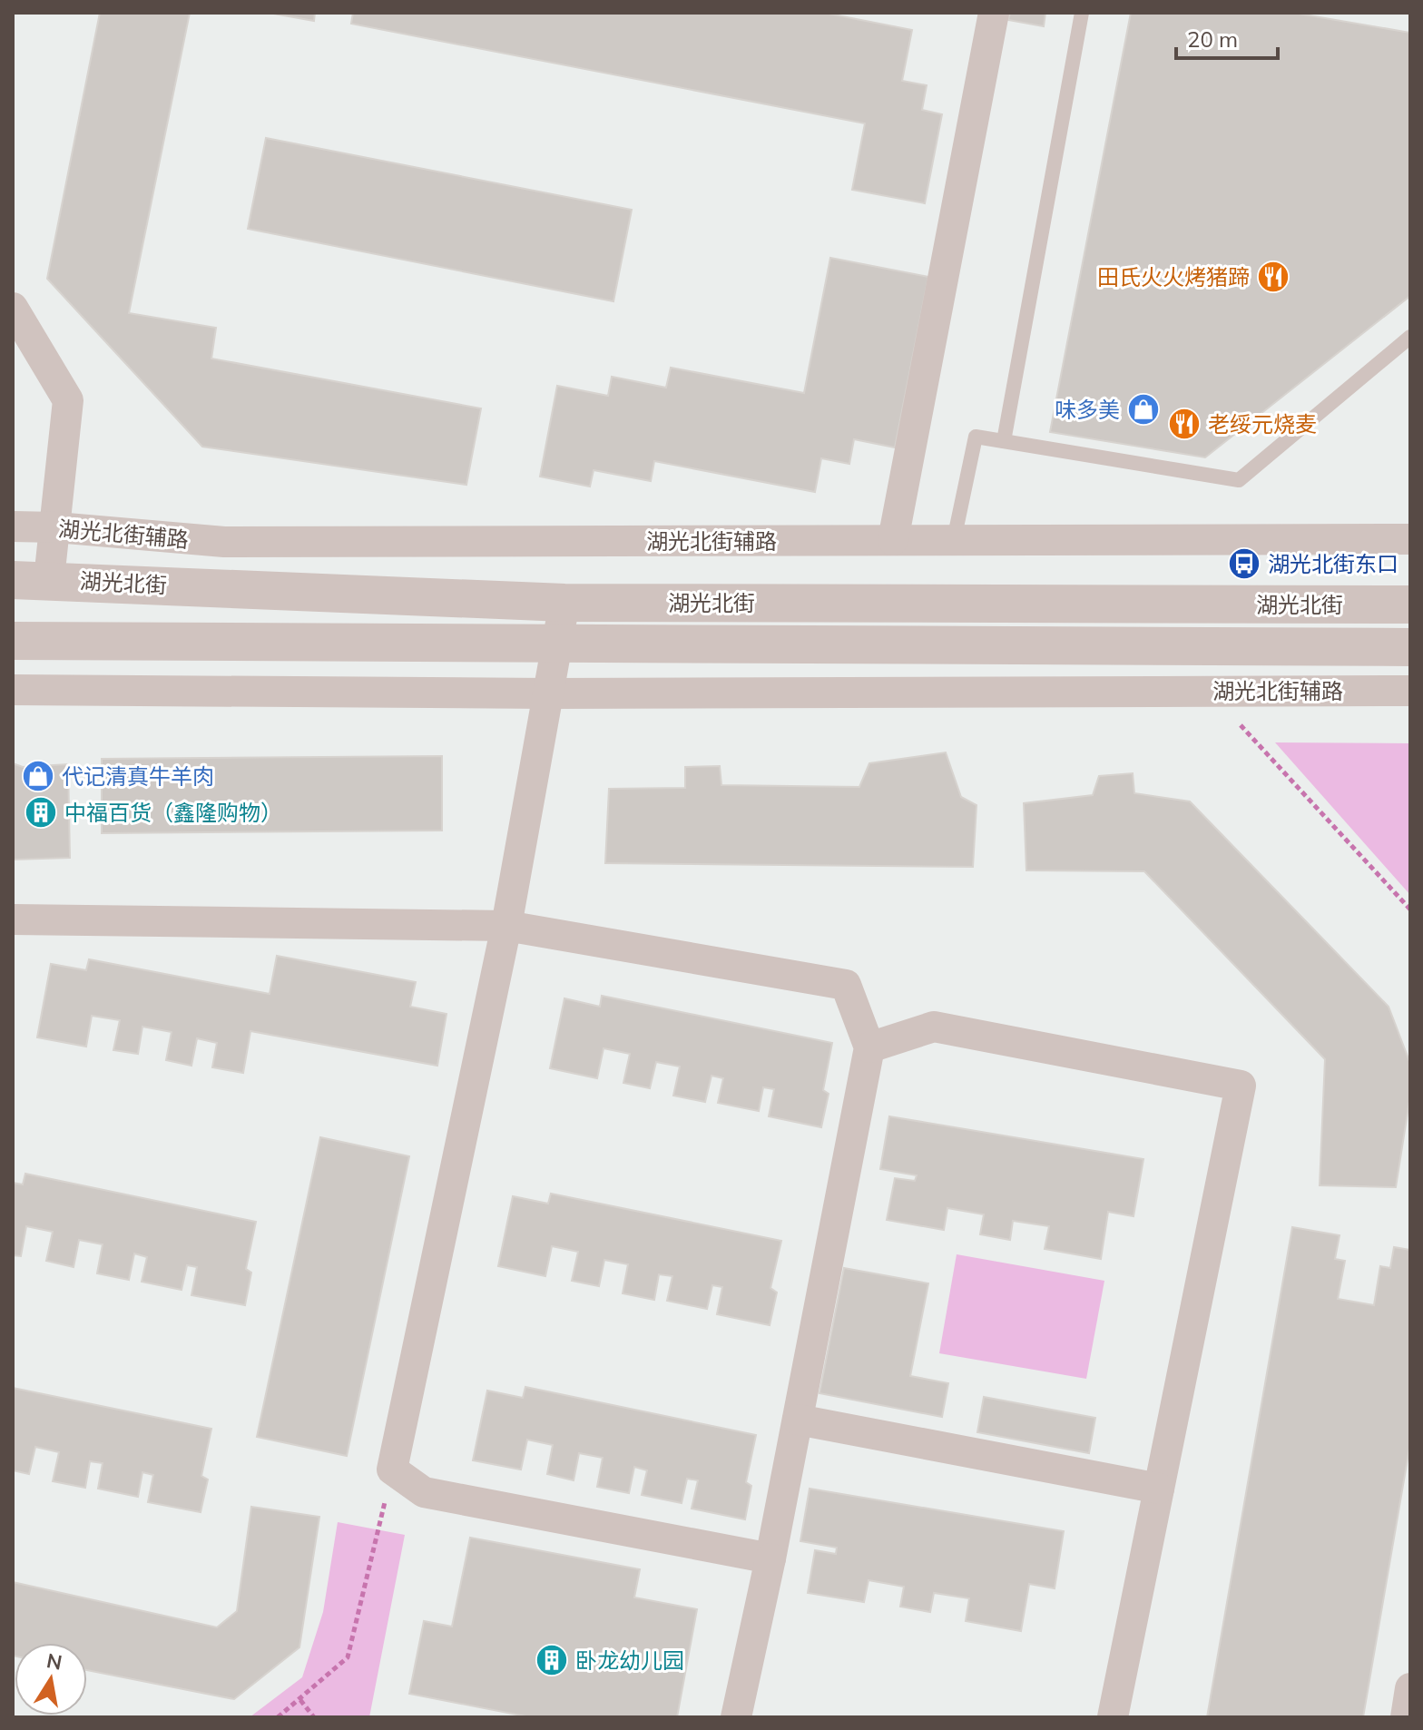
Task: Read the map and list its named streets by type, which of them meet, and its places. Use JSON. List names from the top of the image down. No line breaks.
{"streets":{"street":["湖光北街辅路","湖光北街"]},"places":{"restaurant":["田氏火火烤猪蹄","老绥元烧麦"],"shop":["味多美","代记清真牛羊肉"],"bus stop":["湖光北街东口"],"building":["中福百货（鑫隆购物）","卧龙幼儿园"]},"scale_bar":"20 m","north":"top"}
